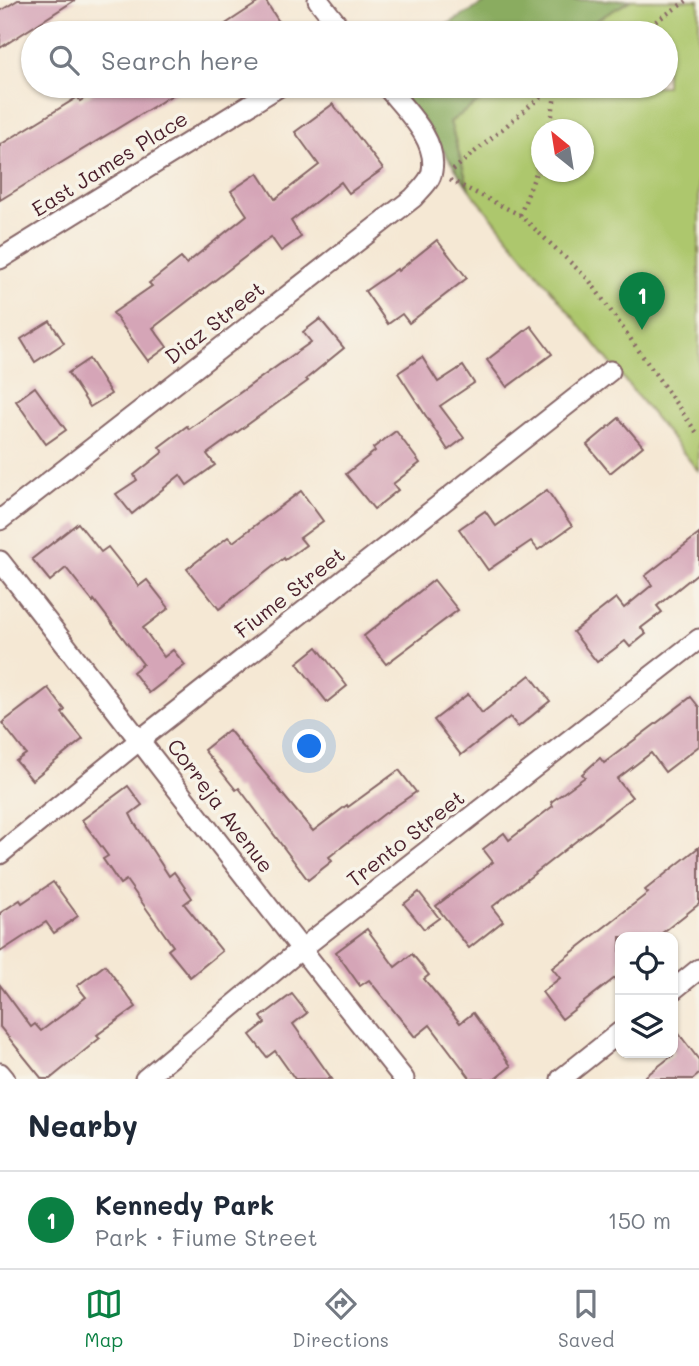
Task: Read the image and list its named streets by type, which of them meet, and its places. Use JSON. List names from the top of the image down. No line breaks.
{"streets":{"street":["East James Place","Diaz Street","Fiume Street","Correja Avenue","Trento Street"]},"crossings":[["Fiume Street","Correja Avenue"],["Correja Avenue","Trento Street"]],"north":"top left","page":{"search":"Search here","pins":"1","heading":"Nearby","list":[{"mark":"1","name":"Kennedy Park","note":"Park · Fiume Street","value":"150 m"}],"nav":["Map","Directions","Saved"]}}
